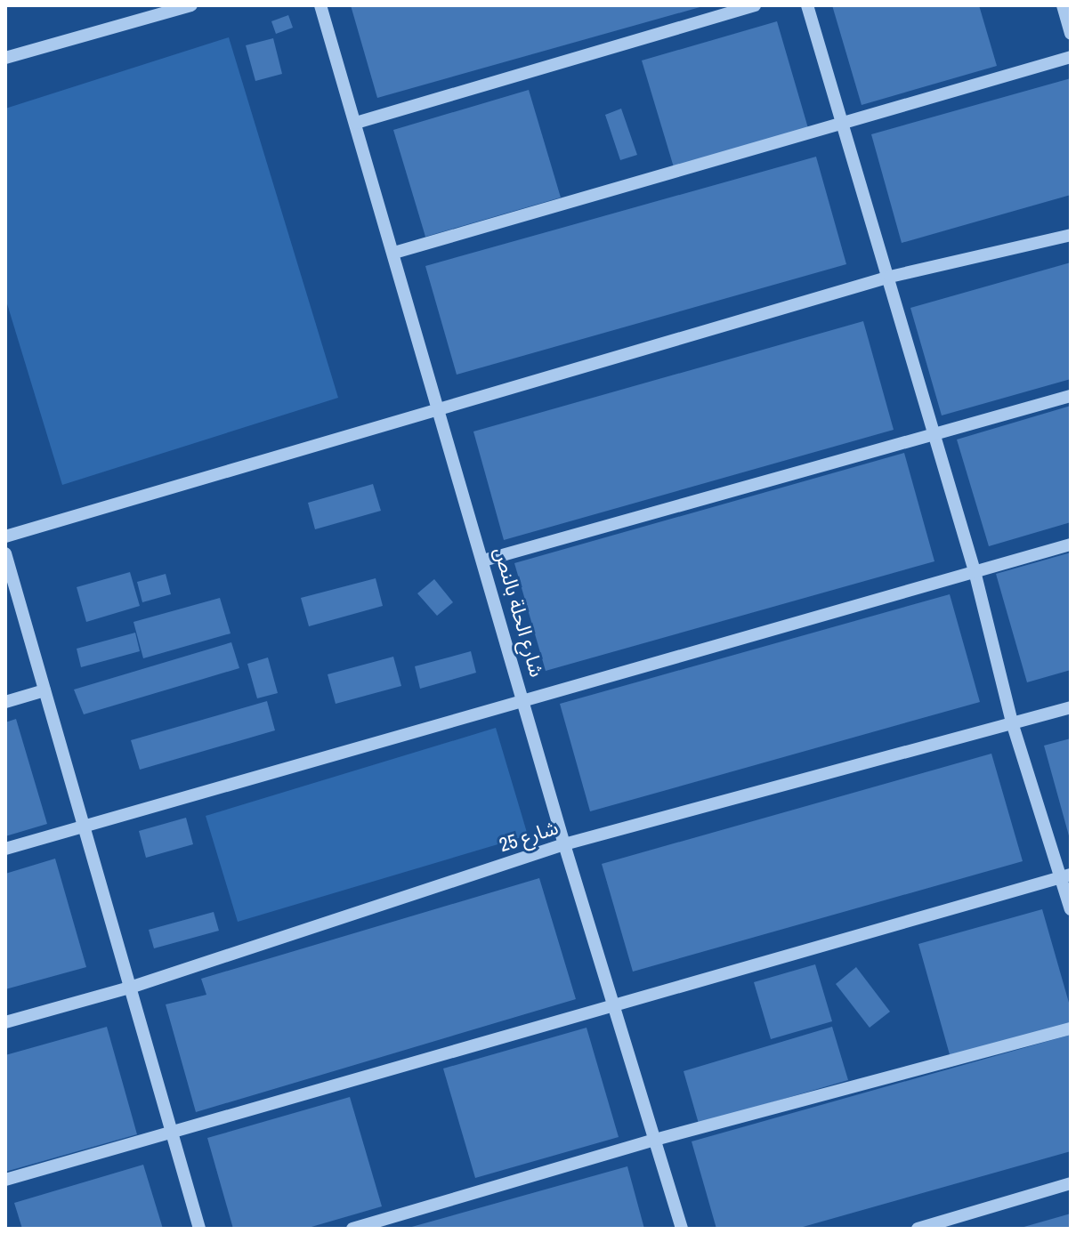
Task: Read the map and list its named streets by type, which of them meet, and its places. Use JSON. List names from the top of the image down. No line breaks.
{"streets":{"street":["شارع الحلة بالنص","شارع 25"]},"crossings":[["شارع الحلة بالنص","شارع 25"]]}
